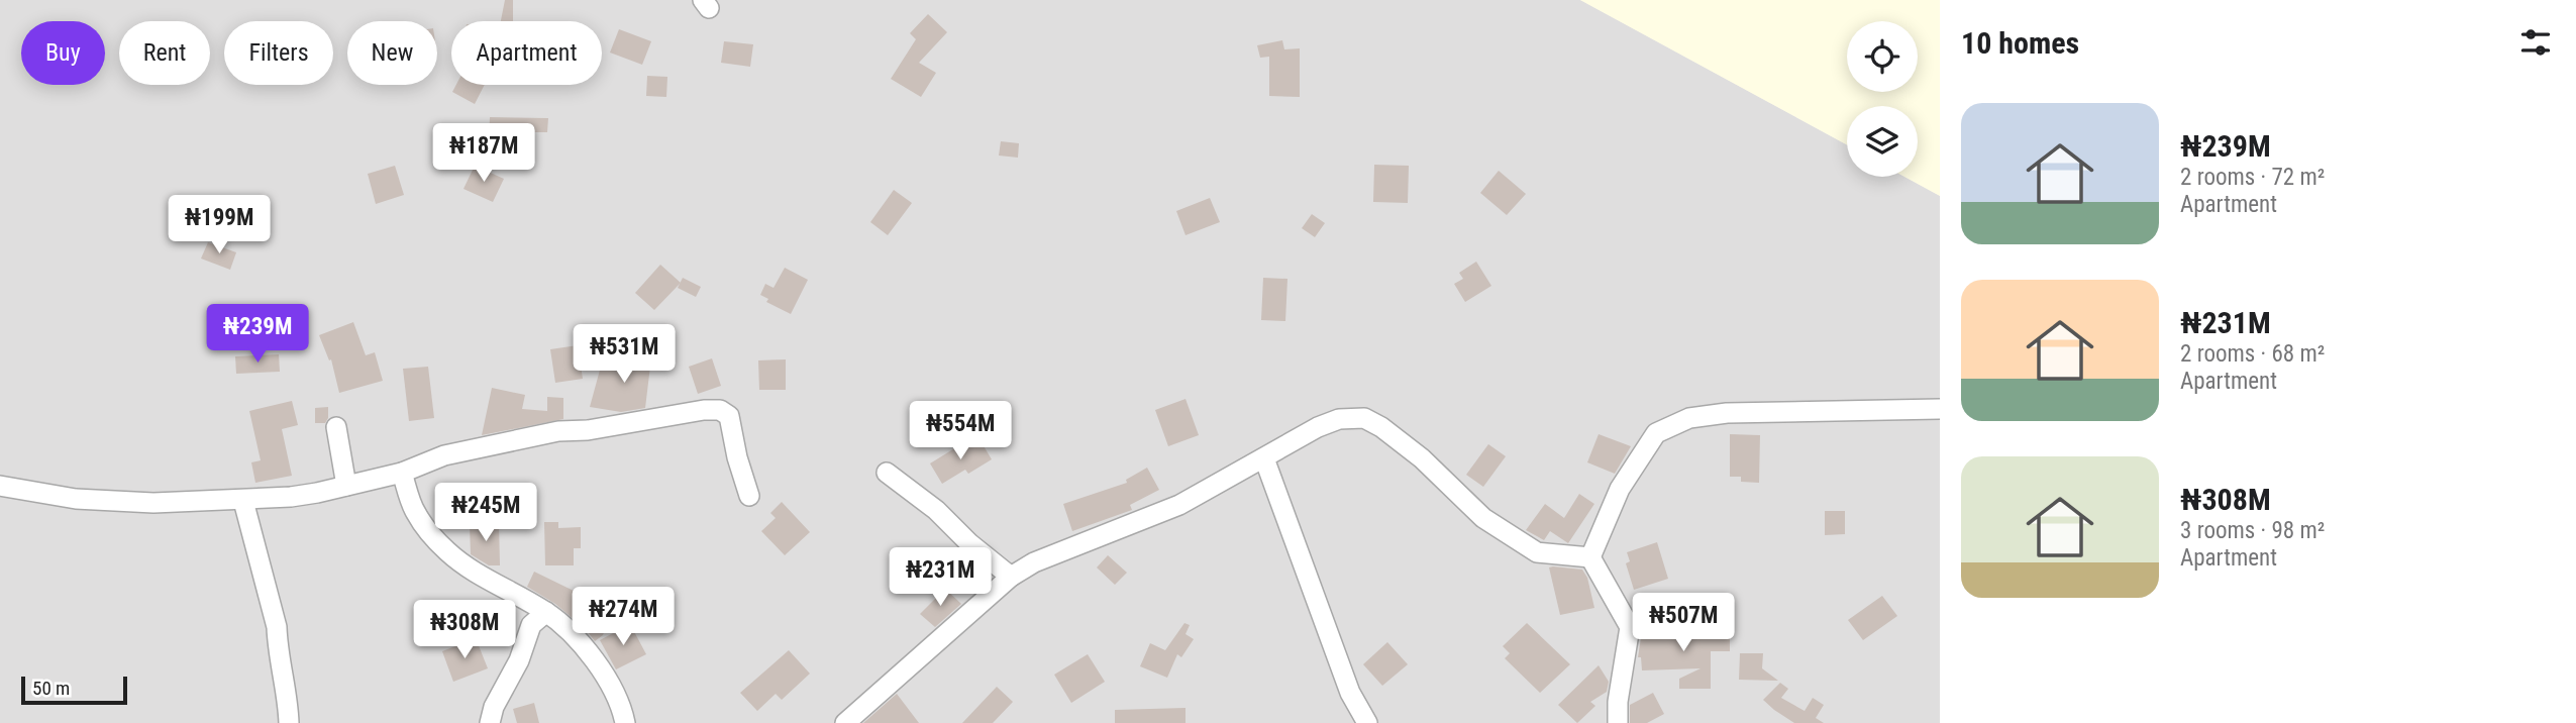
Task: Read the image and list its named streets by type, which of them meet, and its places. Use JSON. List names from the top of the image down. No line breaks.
{"scale_bar":"50 m","page":{"heading":"10 homes","chip":["Buy","Rent","Filters","New","Apartment"],"list":[{"name":"₦239M","note":"2 rooms · 72 m² · Apartment"},{"name":"₦231M","note":"2 rooms · 68 m² · Apartment"},{"name":"₦308M","note":"3 rooms · 98 m² · Apartment"}],"price":["₦187M","₦199M","₦239M","₦531M","₦554M","₦245M","₦231M","₦274M","₦507M","₦308M"],"scale":"50 m"}}
